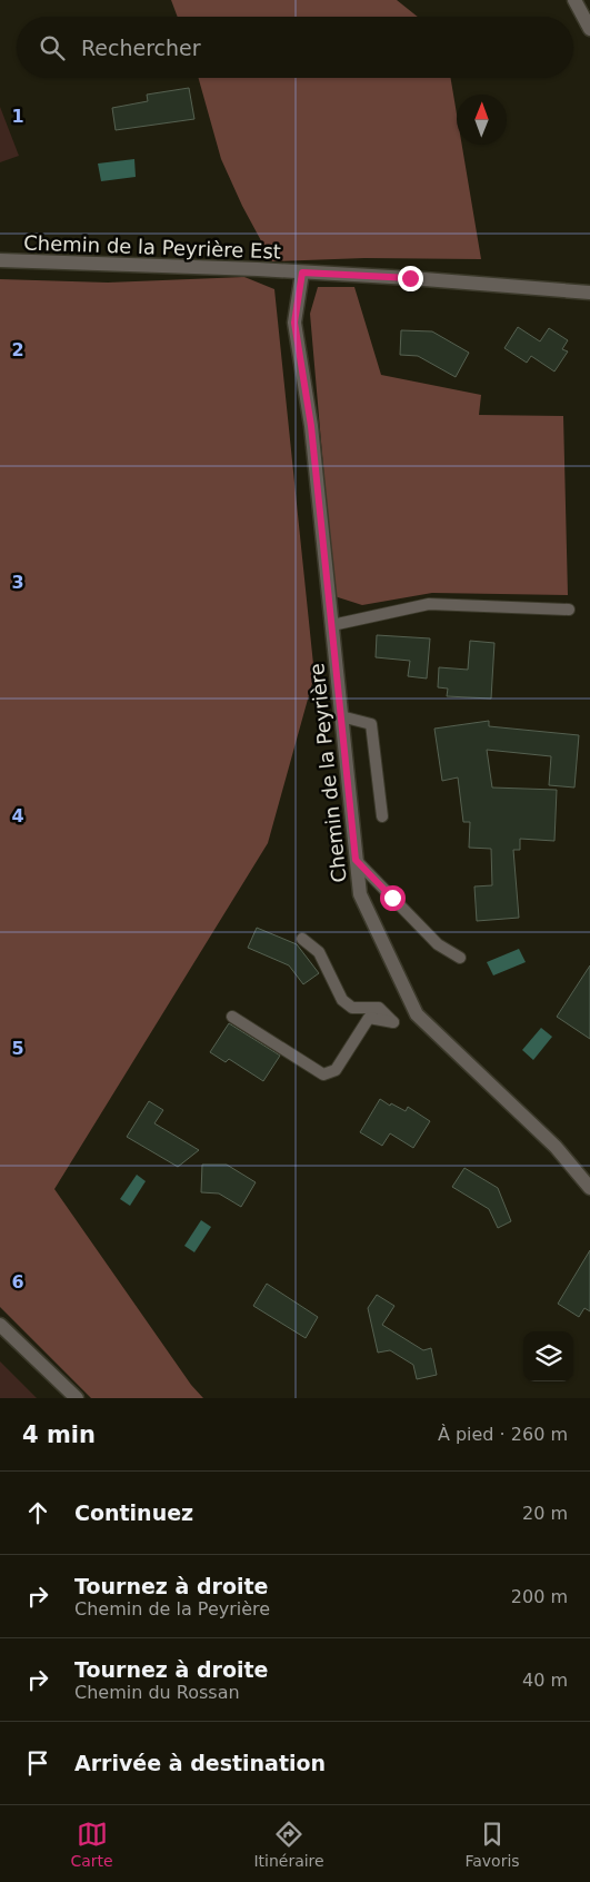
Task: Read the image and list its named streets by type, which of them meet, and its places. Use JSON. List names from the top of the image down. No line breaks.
{"streets":{"street":["Chemin de la Peyrière Est","Chemin de la Peyrière"]},"crossings":[["Chemin de la Peyrière Est","Chemin de la Peyrière"]],"north":"top","page":{"search":"Rechercher","heading":["4 min","À pied · 260 m"],"list":[["Continuez","20 m"],["Tournez à droite","Chemin de la Peyrière","200 m"],["Tournez à droite","Chemin du Rossan","40 m"],"Arrivée à destination"],"nav":["Carte","Itinéraire","Favoris"]},"grid":{"rows":["1","2","3","4","5","6"]}}
